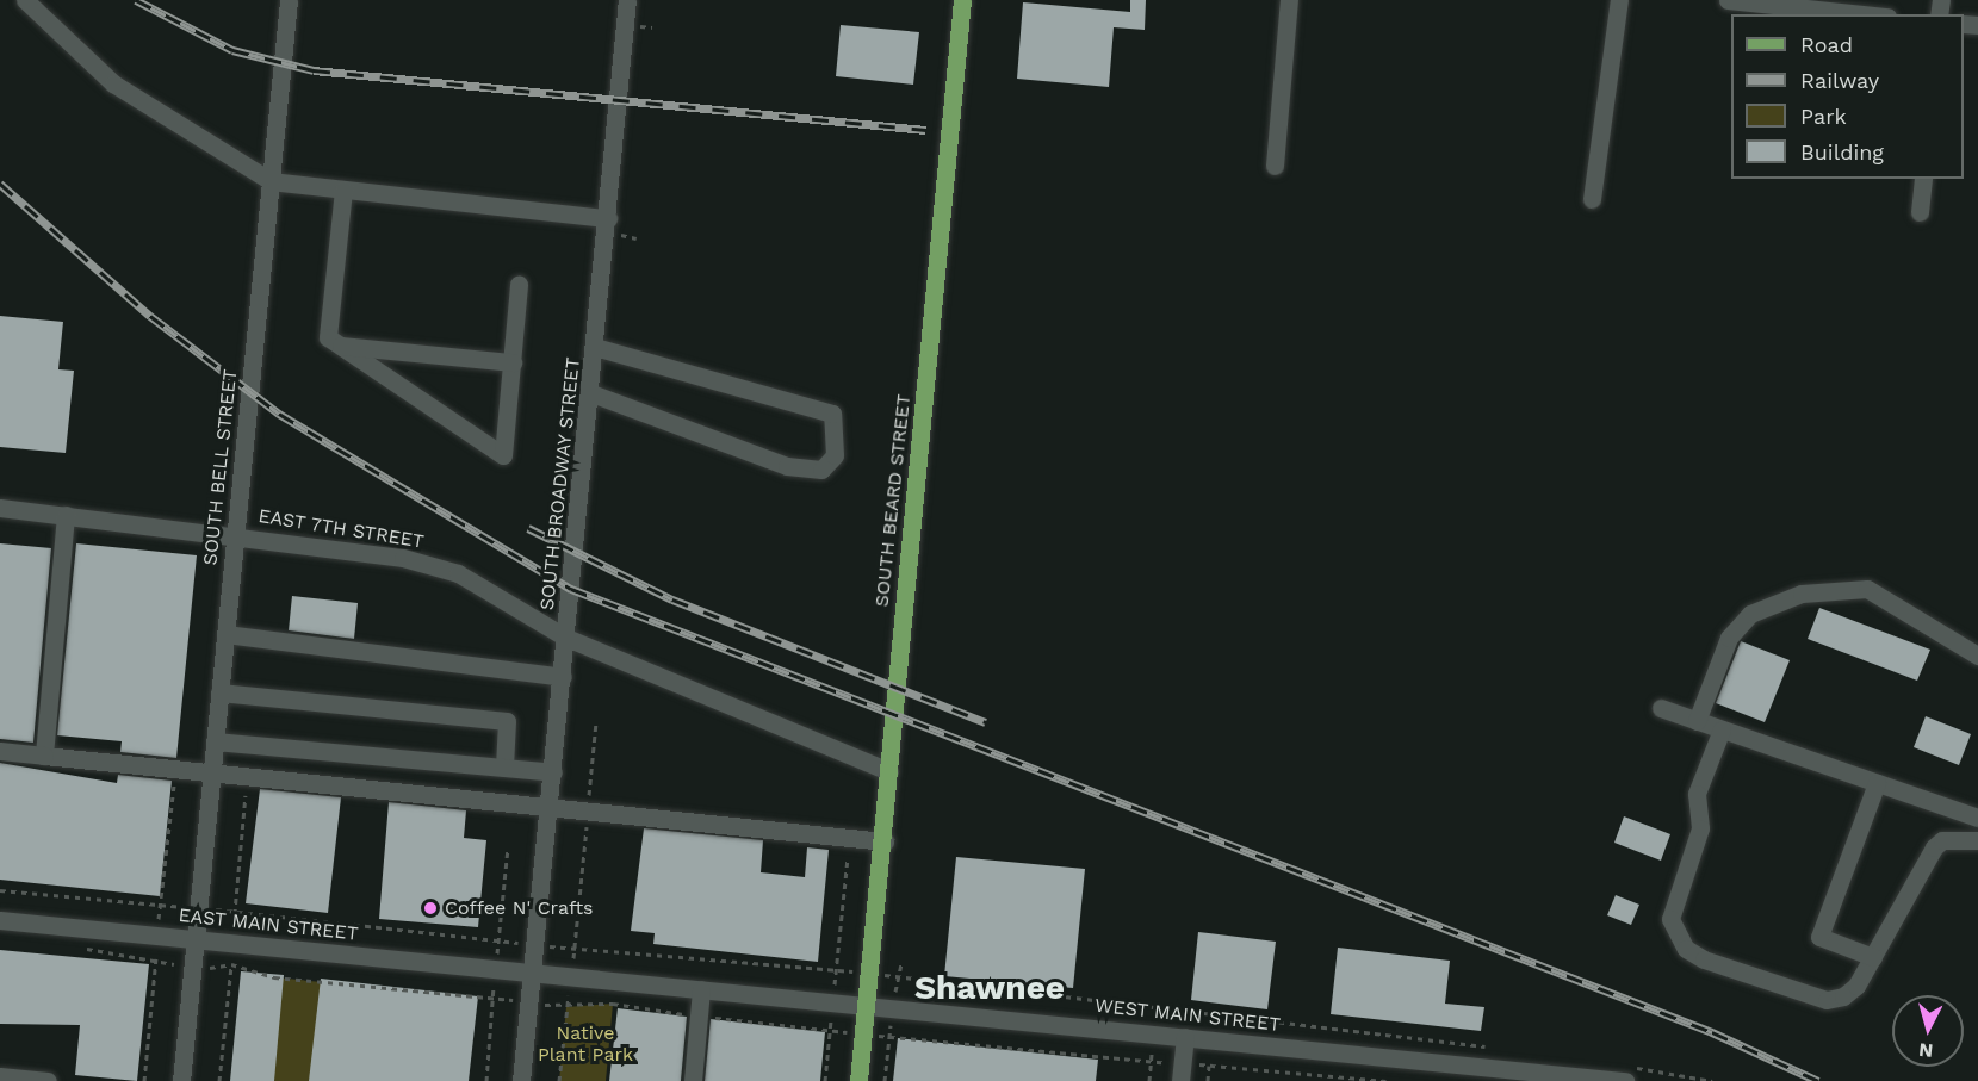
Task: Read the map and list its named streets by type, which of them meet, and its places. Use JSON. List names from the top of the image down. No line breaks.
{"streets":{"main road":["SOUTH BEARD STREET"],"street":["SOUTH BELL STREET","SOUTH BROADWAY STREET","EAST 7TH STREET","EAST MAIN STREET","WEST MAIN STREET"]},"crossings":[["SOUTH BELL STREET","EAST 7TH STREET"],["SOUTH BELL STREET","EAST MAIN STREET"],["SOUTH BROADWAY STREET","EAST 7TH STREET"],["SOUTH BROADWAY STREET","EAST MAIN STREET"],["SOUTH BROADWAY STREET","WEST MAIN STREET"],["SOUTH BEARD STREET","EAST 7TH STREET"],["SOUTH BEARD STREET","WEST MAIN STREET"],["EAST MAIN STREET","WEST MAIN STREET"]],"districts":["Shawnee"],"parks":["Native Plant Park"],"places":["Coffee N' Crafts"],"legend":["Road","Railway","Park","Building"],"north":"bottom"}
